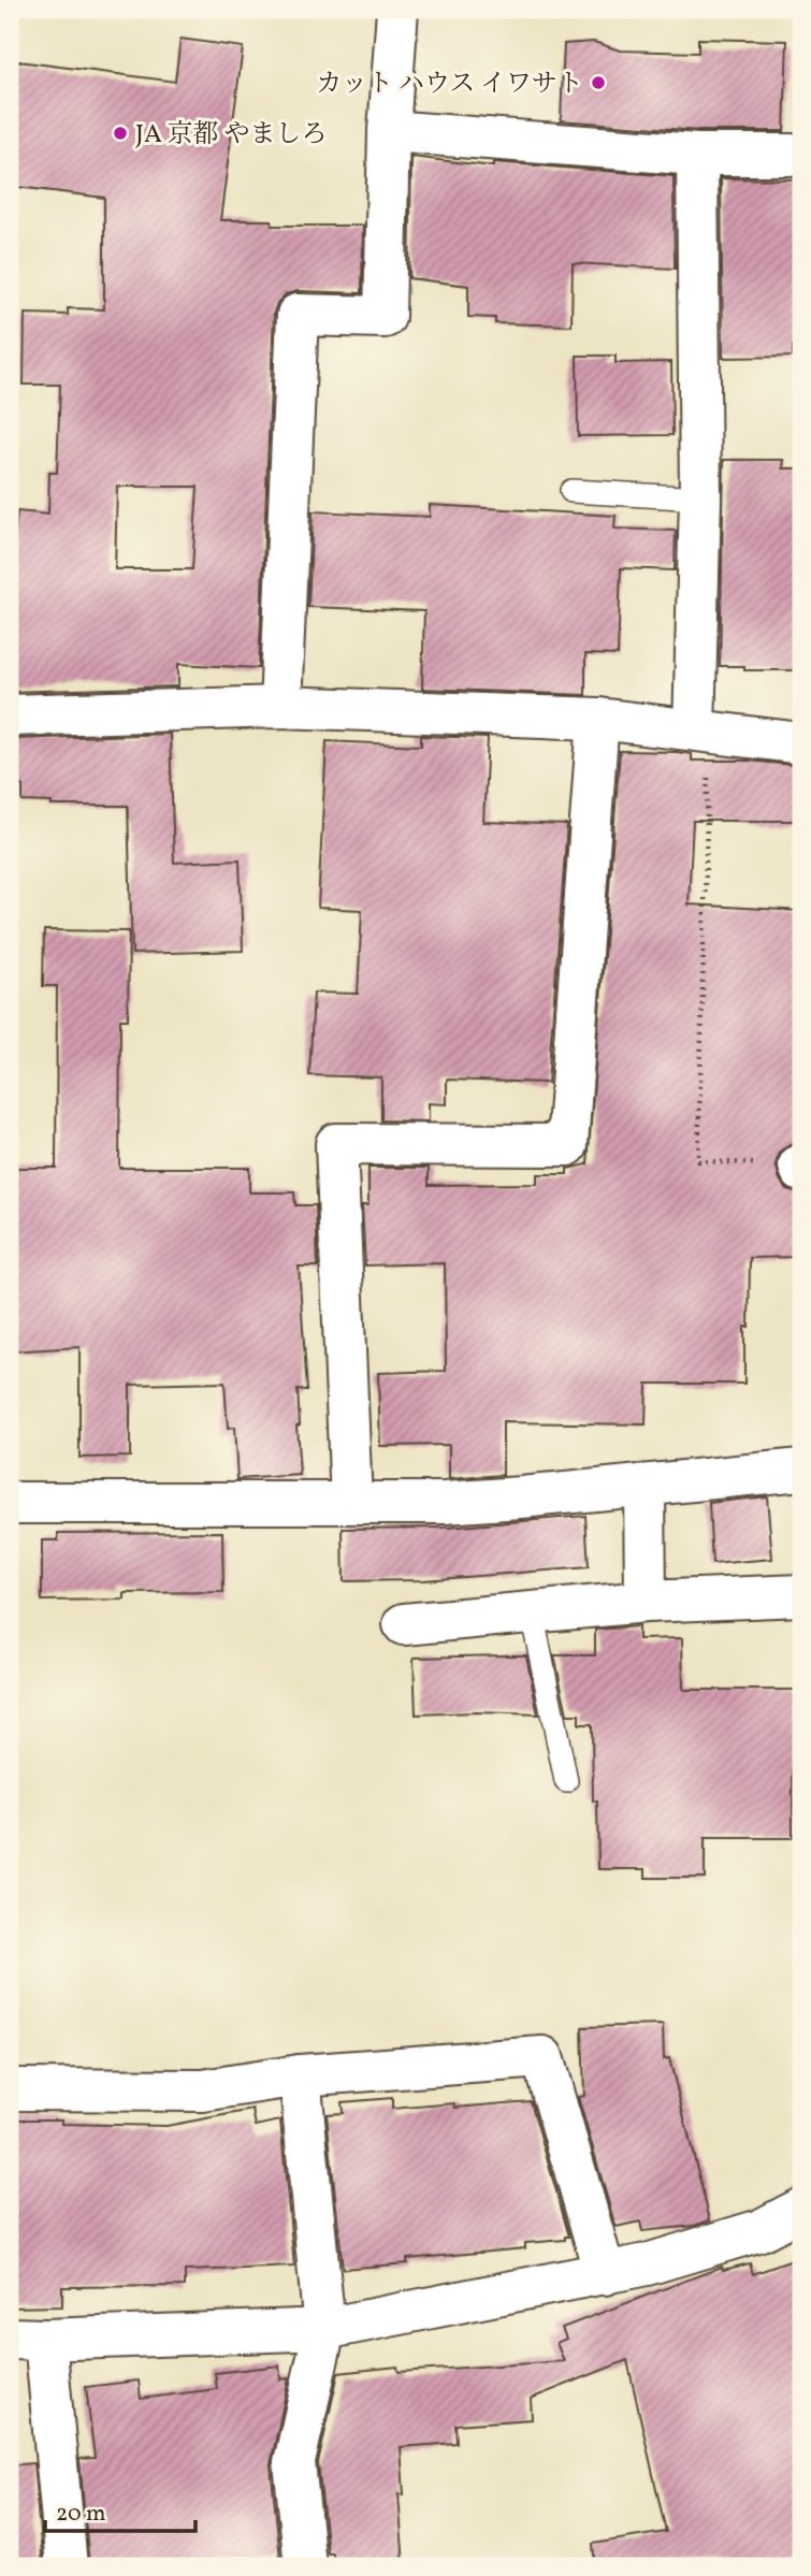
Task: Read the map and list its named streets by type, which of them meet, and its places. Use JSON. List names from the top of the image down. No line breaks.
{"places":["カット ハウス イワサト","JA 京都 やましろ"],"scale_bar":"20 m"}
